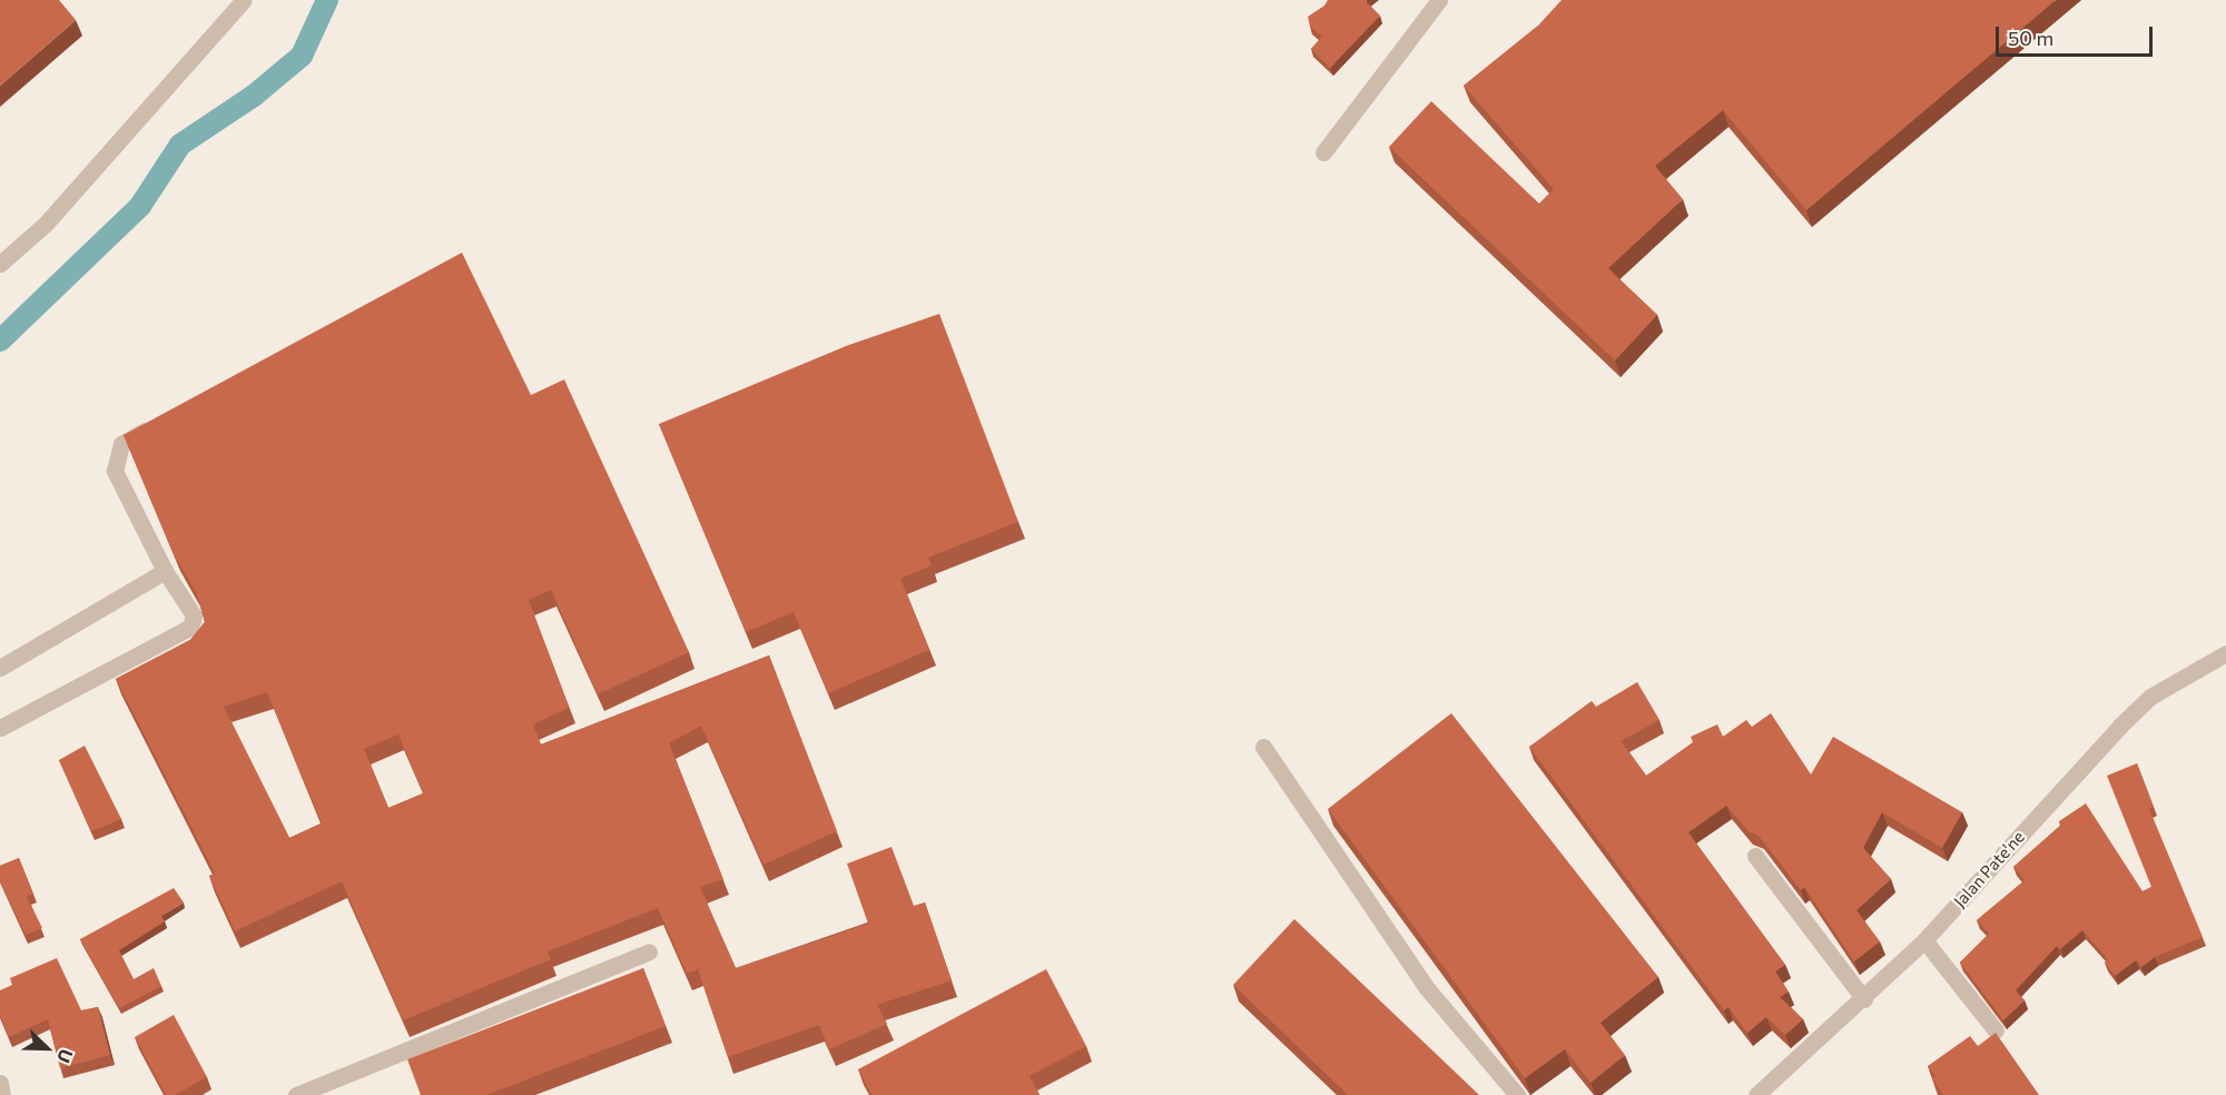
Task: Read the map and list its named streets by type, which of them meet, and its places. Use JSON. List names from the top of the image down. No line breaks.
{"streets":{"street":["Jalan Pate'ne"]},"scale_bar":"50 m","north":"bottom right"}
